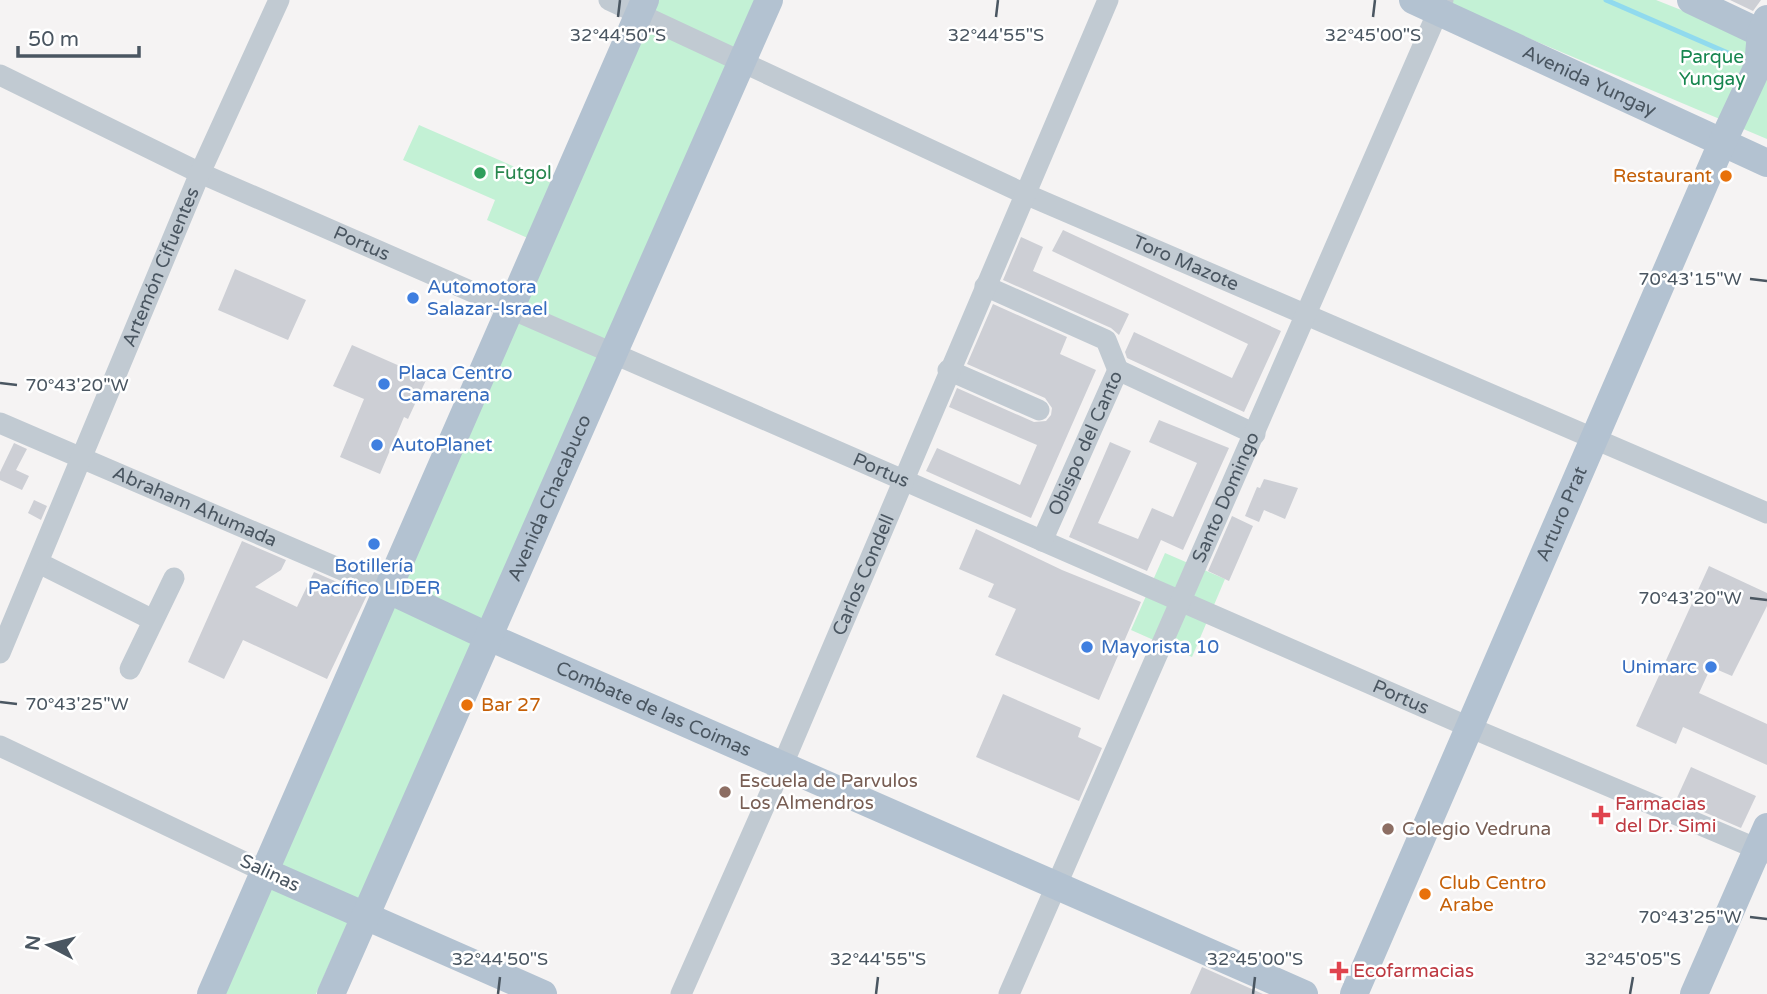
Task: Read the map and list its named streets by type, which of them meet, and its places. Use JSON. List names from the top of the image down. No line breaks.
{"streets":{"main road":["Avenida Yungay","Avenida Chacabuco","Arturo Prat","Combate de las Coimas","Salinas"],"street":["Portus","Toro Mazote","Artemón Cifuentes","Obispo del Canto","Santo Domingo","Abraham Ahumada","Carlos Condell"]},"crossings":[["Avenida Yungay","Santo Domingo"],["Avenida Yungay","Arturo Prat"],["Portus","Artemón Cifuentes"],["Portus","Obispo del Canto"],["Portus","Avenida Chacabuco"],["Portus","Santo Domingo"],["Portus","Arturo Prat"],["Portus","Carlos Condell"],["Toro Mazote","Avenida Chacabuco"],["Toro Mazote","Santo Domingo"],["Toro Mazote","Arturo Prat"],["Toro Mazote","Carlos Condell"],["Artemón Cifuentes","Abraham Ahumada"],["Obispo del Canto","Santo Domingo"],["Avenida Chacabuco","Combate de las Coimas"],["Avenida Chacabuco","Salinas"],["Santo Domingo","Combate de las Coimas"],["Abraham Ahumada","Combate de las Coimas"],["Carlos Condell","Combate de las Coimas"]],"parks":["Parque Yungay"],"places":{"other":["Futgol","Restaurant","Automotora Salazar-Israel","Placa Centro Camarena","AutoPlanet","Botillería Pacífico LIDER","Mayorista 10","Unimarc","Bar 27","Escuela de Parvulos Los Almendros","Colegio Vedruna","Club Centro Arabe"],"health":["Farmacias del Dr. Simi","Ecofarmacias"]},"scale_bar":"50 m","north":"left","coordinates":["32°44'50\"S","32°44'55\"S","32°45'00\"S","70°43'15\"W","70°43'20\"W","70°43'25\"W","32°45'05\"S"]}
